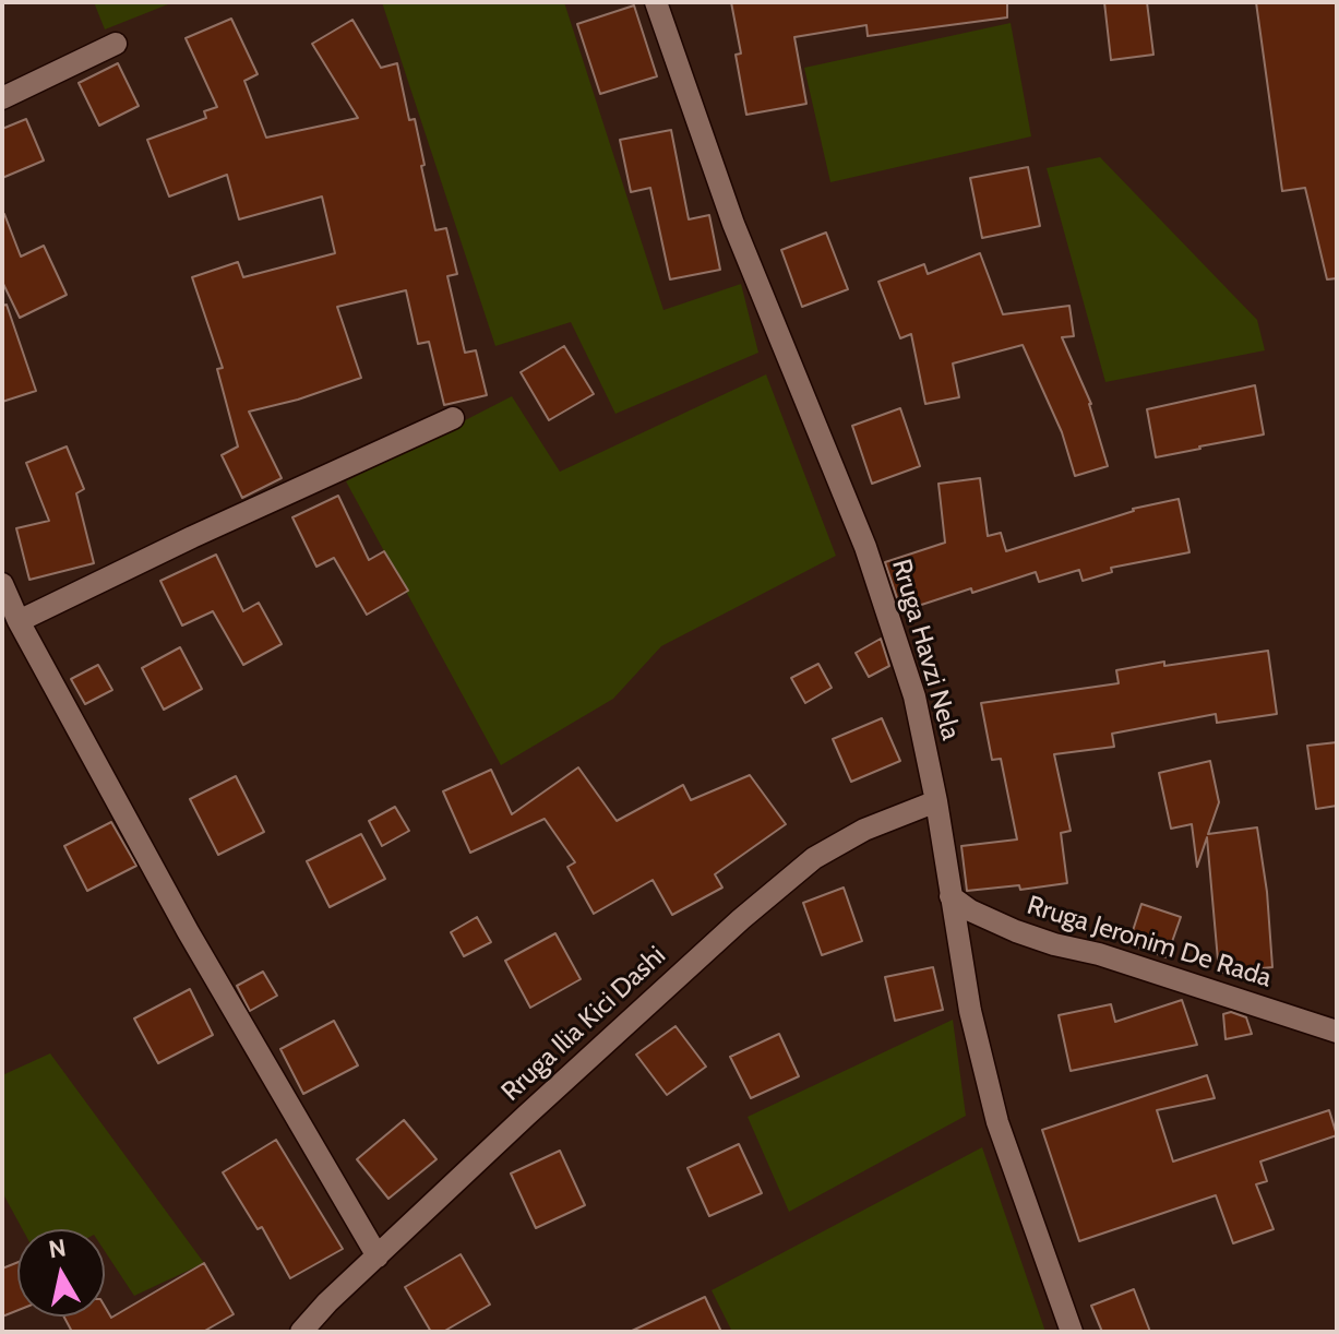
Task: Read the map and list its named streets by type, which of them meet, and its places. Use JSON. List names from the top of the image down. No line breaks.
{"streets":{"street":["Rruga Havzi Nela","Rruga Jeronim De Rada","Rruga Ilia Kici Dashi"]},"crossings":[["Rruga Havzi Nela","Rruga Jeronim De Rada"],["Rruga Havzi Nela","Rruga Ilia Kici Dashi"]],"north":"top"}
